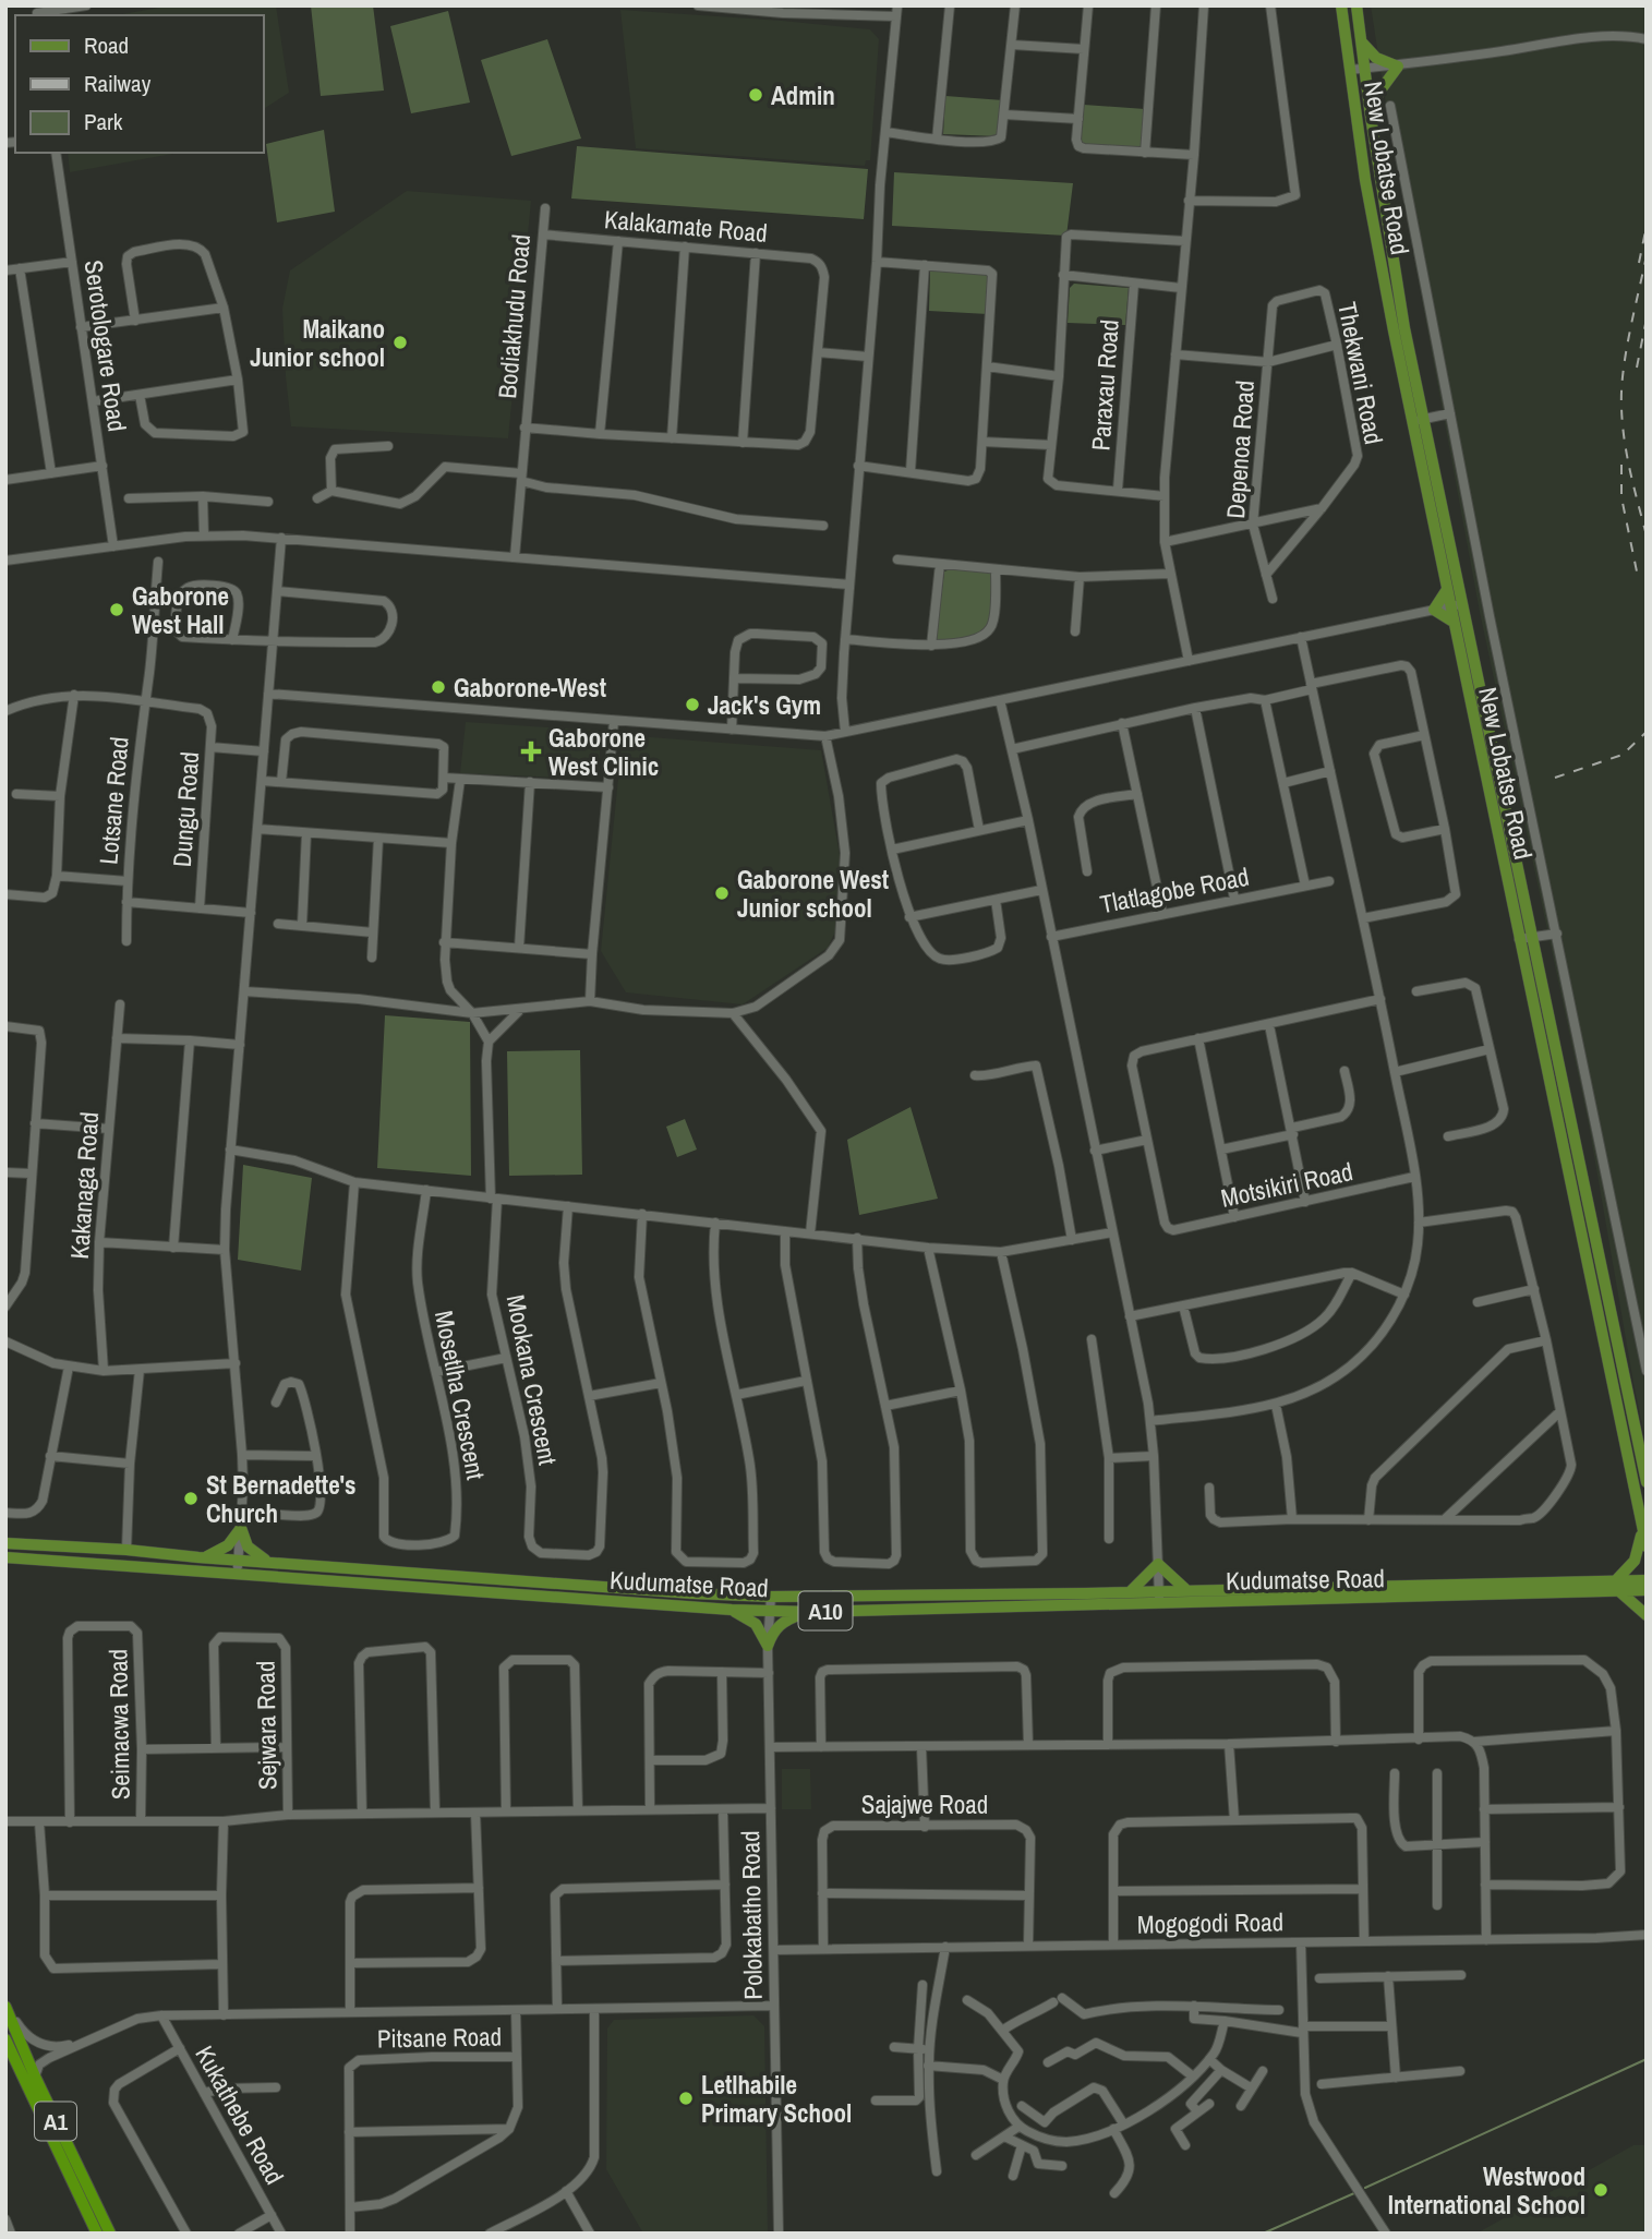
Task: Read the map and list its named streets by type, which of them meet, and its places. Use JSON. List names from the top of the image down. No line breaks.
{"streets":{"highway":["A1"],"main road":["New Lobatse Road","Kudumatse Road","A10"],"street":["Kalakamate Road","Bodiakhudu Road","Serotologare Road","Thekwani Road","Paraxau Road","Depenoa Road","Lotsane Road","Dungu Road","Tlatlagobe Road","Motsikiri Road","Kakanaga Road","Mookana Crescent","Mosetlha Crescent","Seimacwa Road","Sejwara Road","Sajajwe Road","Polokabatho Road","Mogogodi Road","Pitsane Road","Kukathebe Road"]},"crossings":[["Kalakamate Road","Bodiakhudu Road"],["Thekwani Road","Depenoa Road"],["Lotsane Road","Dungu Road"],["Kudumatse Road","Polokabatho Road"],["Sajajwe Road","Mogogodi Road"],["Polokabatho Road","Mogogodi Road"]],"places":{"other":["Admin","Maikano Junior school","Gaborone West Hall","Gaborone-West","Jack's Gym","Gaborone West Junior school","St Bernadette's Church","Letlhabile Primary School","Westwood International School"],"health":["Gaborone West Clinic"]},"legend":["Road","Railway","Park"]}
